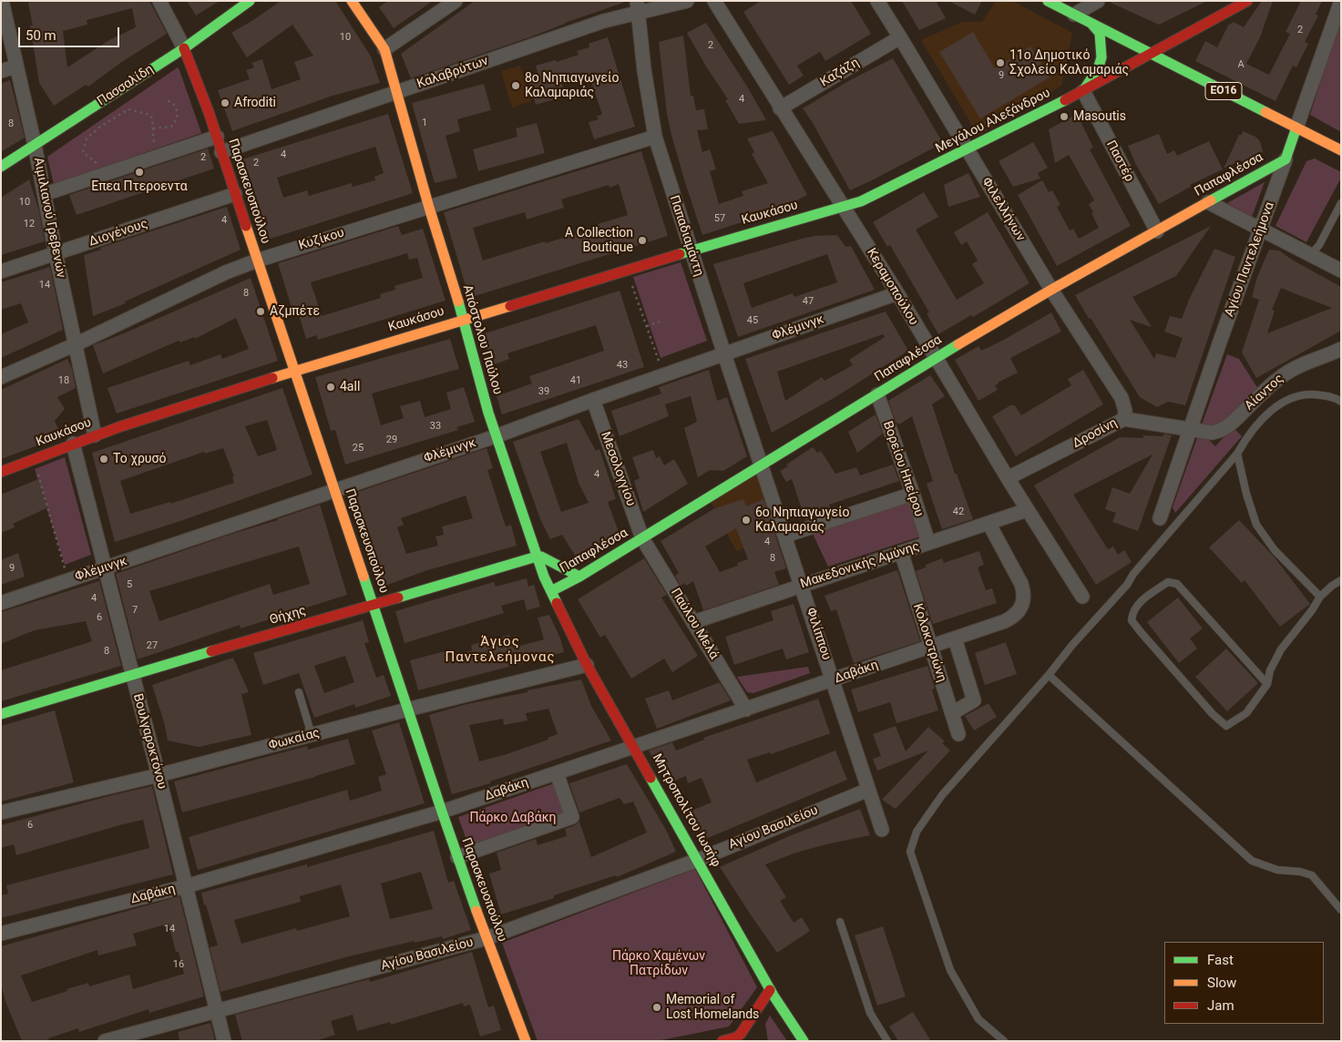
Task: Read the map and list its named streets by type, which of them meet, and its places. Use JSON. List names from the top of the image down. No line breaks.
{"streets":{"main road":["Πασσαλίδη","ΕΟ16","Μεγάλου Αλεξάνδρου","Παπαφλέσσα","Παρασκευοπούλου","Καυκάσου","Αγίου Παντελεήμονα","Απόστολου Παύλου","Θήχης","Μητροπολίτου Ιωσήφ"],"street":["Καλαβρύτων","Καζάζη","Παστέρ","Φιλελλήνων","Αιμιλιανού Γρεβενών","Διογένους","Παπαδιαμάντη","Κυζίκου","Κεραμοπούλου","Φλέμινγκ","Αίαντος","Δροσίνη","Μεσολογγίου","Βορείου Ηπείρου","Μακεδονικής Αμύνης","Παύλου Μελά","Φιλίππου","Κολοκοτρώνη","Δαβάκη","Φωκαίας","Βουλγαροκτόνου","Αγίου Βασιλείου"]},"crossings":[["Καλαβρύτων","Παρασκευοπούλου"],["Καλαβρύτων","Παπαδιαμάντη"],["Καλαβρύτων","Απόστολου Παύλου"],["Καζάζη","Φιλελλήνων"],["Καζάζη","Κεραμοπούλου"],["Πασσαλίδη","Παρασκευοπούλου"],["Πασσαλίδη","Αιμιλιανού Γρεβενών"],["ΕΟ16","Μεγάλου Αλεξάνδρου"],["ΕΟ16","Αγίου Παντελεήμονα"],["Μεγάλου Αλεξάνδρου","Παστέρ"],["Μεγάλου Αλεξάνδρου","Φιλελλήνων"],["Μεγάλου Αλεξάνδρου","Καυκάσου"],["Μεγάλου Αλεξάνδρου","Κεραμοπούλου"],["Παστέρ","Παπαφλέσσα"],["Παπαφλέσσα","Φιλελλήνων"],["Παπαφλέσσα","Παπαδιαμάντη"],["Παπαφλέσσα","Αγίου Παντελεήμονα"],["Παπαφλέσσα","Κεραμοπούλου"],["Παπαφλέσσα","Απόστολου Παύλου"],["Παπαφλέσσα","Μεσολογγίου"],["Παπαφλέσσα","Βορείου Ηπείρου"],["Παπαφλέσσα","Παύλου Μελά"],["Παπαφλέσσα","Φιλίππου"],["Παπαφλέσσα","Μητροπολίτου Ιωσήφ"],["Παρασκευοπούλου","Καυκάσου"],["Παρασκευοπούλου","Διογένους"],["Παρασκευοπούλου","Κυζίκου"],["Παρασκευοπούλου","Φλέμινγκ"],["Παρασκευοπούλου","Θήχης"],["Παρασκευοπούλου","Δαβάκη"],["Παρασκευοπούλου","Φωκαίας"],["Παρασκευοπούλου","Αγίου Βασιλείου"],["Φιλελλήνων","Δροσίνη"],["Καυκάσου","Αιμιλιανού Γρεβενών"],["Καυκάσου","Παπαδιαμάντη"],["Καυκάσου","Κεραμοπούλου"],["Καυκάσου","Απόστολου Παύλου"],["Καυκάσου","Βουλγαροκτόνου"],["Αιμιλιανού Γρεβενών","Διογένους"],["Αιμιλιανού Γρεβενών","Κυζίκου"],["Παπαδιαμάντη","Κυζίκου"],["Παπαδιαμάντη","Φλέμινγκ"],["Παπαδιαμάντη","Φιλίππου"],["Κυζίκου","Απόστολου Παύλου"],["Αγίου Παντελεήμονα","Αίαντος"],["Αγίου Παντελεήμονα","Δροσίνη"],["Κεραμοπούλου","Φλέμινγκ"],["Κεραμοπούλου","Δροσίνη"],["Κεραμοπούλου","Μακεδονικής Αμύνης"],["Φλέμινγκ","Απόστολου Παύλου"],["Φλέμινγκ","Μεσολογγίου"],["Φλέμινγκ","Βουλγαροκτόνου"],["Απόστολου Παύλου","Θήχης"],["Απόστολου Παύλου","Μητροπολίτου Ιωσήφ"],["Αίαντος","Δροσίνη"],["Μεσολογγίου","Παύλου Μελά"],["Βορείου Ηπείρου","Μακεδονικής Αμύνης"],["Μακεδονικής Αμύνης","Παύλου Μελά"],["Μακεδονικής Αμύνης","Φιλίππου"],["Μακεδονικής Αμύνης","Κολοκοτρώνη"],["Μακεδονικής Αμύνης","Δαβάκη"],["Θήχης","Βουλγαροκτόνου"],["Παύλου Μελά","Δαβάκη"],["Φιλίππου","Δαβάκη"],["Φιλίππου","Αγίου Βασιλείου"],["Κολοκοτρώνη","Δαβάκη"],["Δαβάκη","Βουλγαροκτόνου"],["Δαβάκη","Μητροπολίτου Ιωσήφ"],["Φωκαίας","Βουλγαροκτόνου"],["Φωκαίας","Μητροπολίτου Ιωσήφ"],["Βουλγαροκτόνου","Αγίου Βασιλείου"],["Μητροπολίτου Ιωσήφ","Αγίου Βασιλείου"]],"districts":["Άγιος Παντελεήμονας"],"parks":["Πάρκο Δαβάκη","Πάρκο Χαμένων Πατρίδων"],"places":["11ο Δημοτικό Σχολείο Καλαμαριάς","8ο Νηπιαγωγείο Καλαμαριάς","Afroditi","Masoutis","Επεα Πτεροεντα","A Collection Boutique","Αζμπέτε","4all","Το χρυσό","6ο Νηπιαγωγείο Καλαμαριάς","Memorial of Lost Homelands"],"house_numbers":["2","10","2","A","9","4","1","8","4","2","2","10","57","4","12","14","8","47","45","43","18","41","39","33","29","25","4","42","4","8","9","5","4","7","6","27","8","6","14","16"],"legend":["Fast","Slow","Jam"],"scale_bar":"50 m"}
